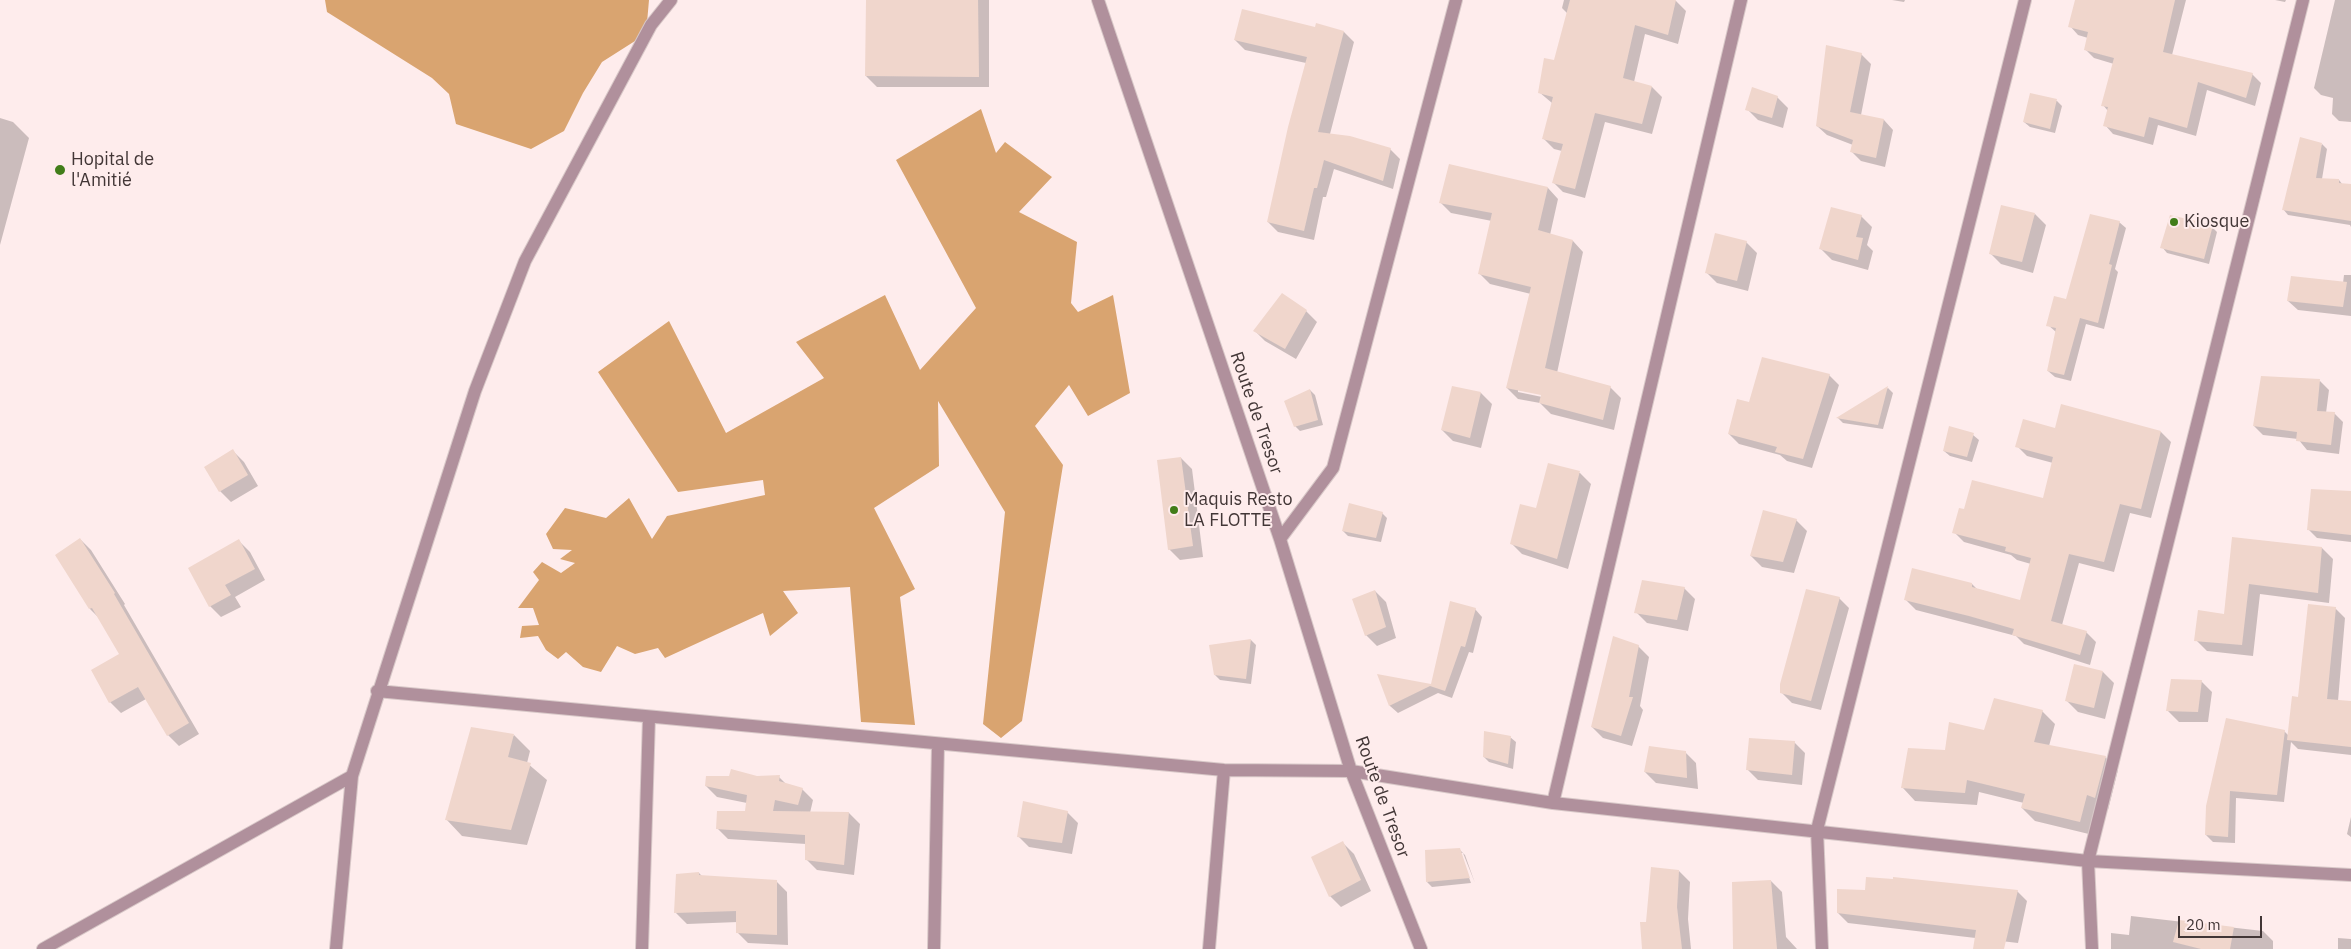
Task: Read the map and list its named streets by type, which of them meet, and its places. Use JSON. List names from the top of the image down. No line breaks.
{"streets":{"street":["Route de Tresor"]},"places":["Hopital de l'Amitié","Kiosque","Maquis Resto LA FLOTTE"],"scale_bar":"20 m"}
